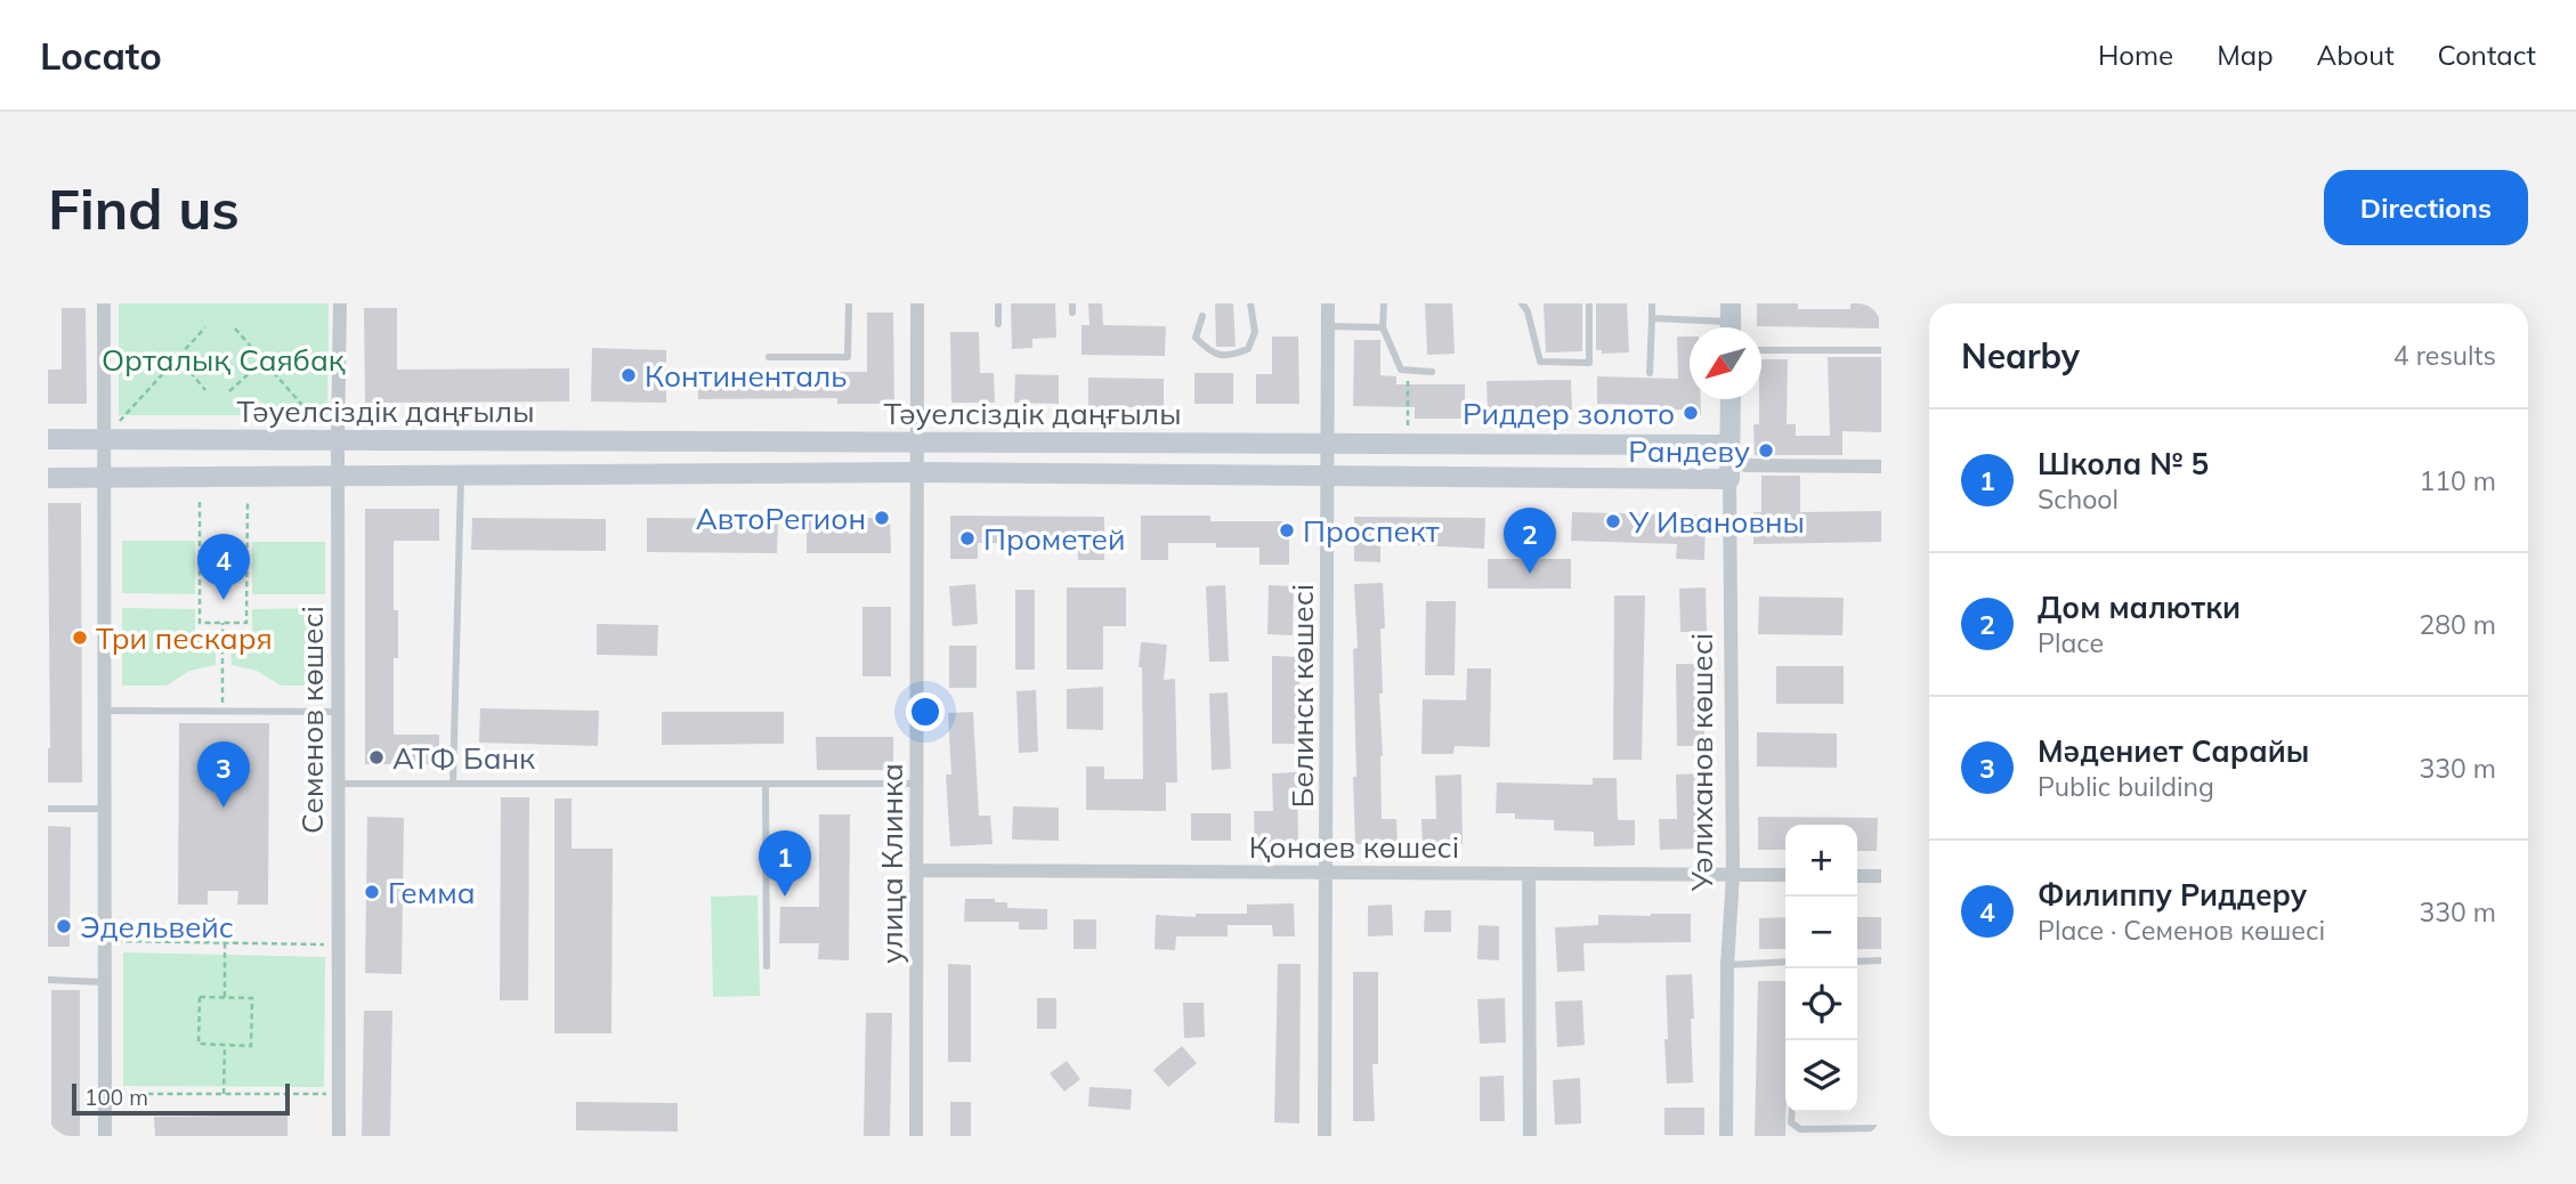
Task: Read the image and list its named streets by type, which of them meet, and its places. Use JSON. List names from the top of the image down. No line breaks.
{"streets":{"street":["Тәуелсіздік даңғылы","Белинск көшесі","Семенов көшесі","Уәлиханов көшесі","Қонаев көшесі","улица Клинка"]},"crossings":[["Тәуелсіздік даңғылы","Белинск көшесі"],["Тәуелсіздік даңғылы","Семенов көшесі"],["Тәуелсіздік даңғылы","Уәлиханов көшесі"],["Тәуелсіздік даңғылы","улица Клинка"],["Белинск көшесі","Қонаев көшесі"],["Уәлиханов көшесі","Қонаев көшесі"],["Қонаев көшесі","улица Клинка"]],"parks":["Орталық Саябақ"],"places":["Континенталь","Риддер золото","Рандеву","АвтоРегион","У Ивановны","Проспект","Прометей","Три пескаря","АТФ Банк","Гемма","Эдельвейс"],"scale_bar":"100 m","north":"bottom left","page":{"header":"Locato","nav":["Home","Map","About","Contact"],"buttons":"Directions","title":"Find us","heading":["Nearby","4 results"],"list":[{"mark":"1","name":"Школа № 5","note":"School","value":"110 m"},{"mark":"2","name":"Дом малютки","note":"Place","value":"280 m"},{"mark":"3","name":"Мәдениет Сарайы","note":"Public building","value":"330 m"},{"mark":"4","name":"Филиппу Риддеру","note":"Place · Семенов көшесі","value":"330 m"}],"pins":["2","4","3","1"],"map_buttons":["+","−"],"scale":"100 m"}}
